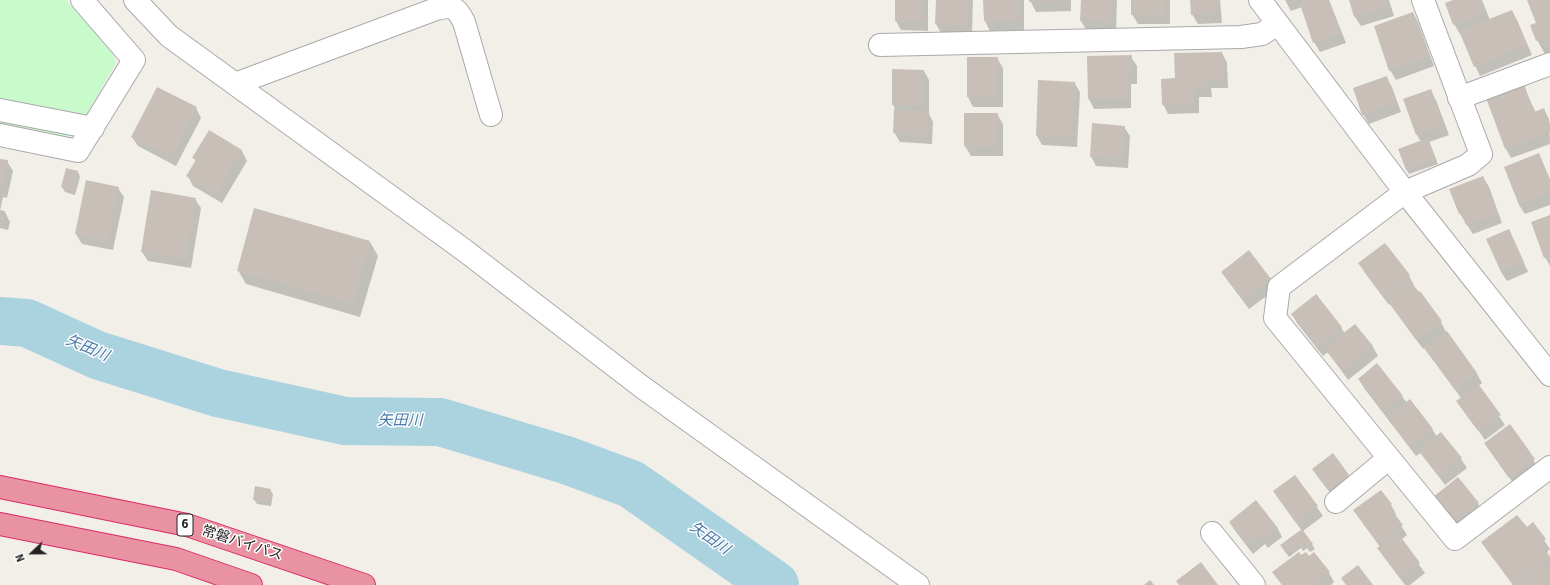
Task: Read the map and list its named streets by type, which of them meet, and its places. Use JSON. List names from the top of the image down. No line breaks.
{"streets":{"highway":["6","常磐バイパス"]},"water":["矢田川"],"north":"left"}
